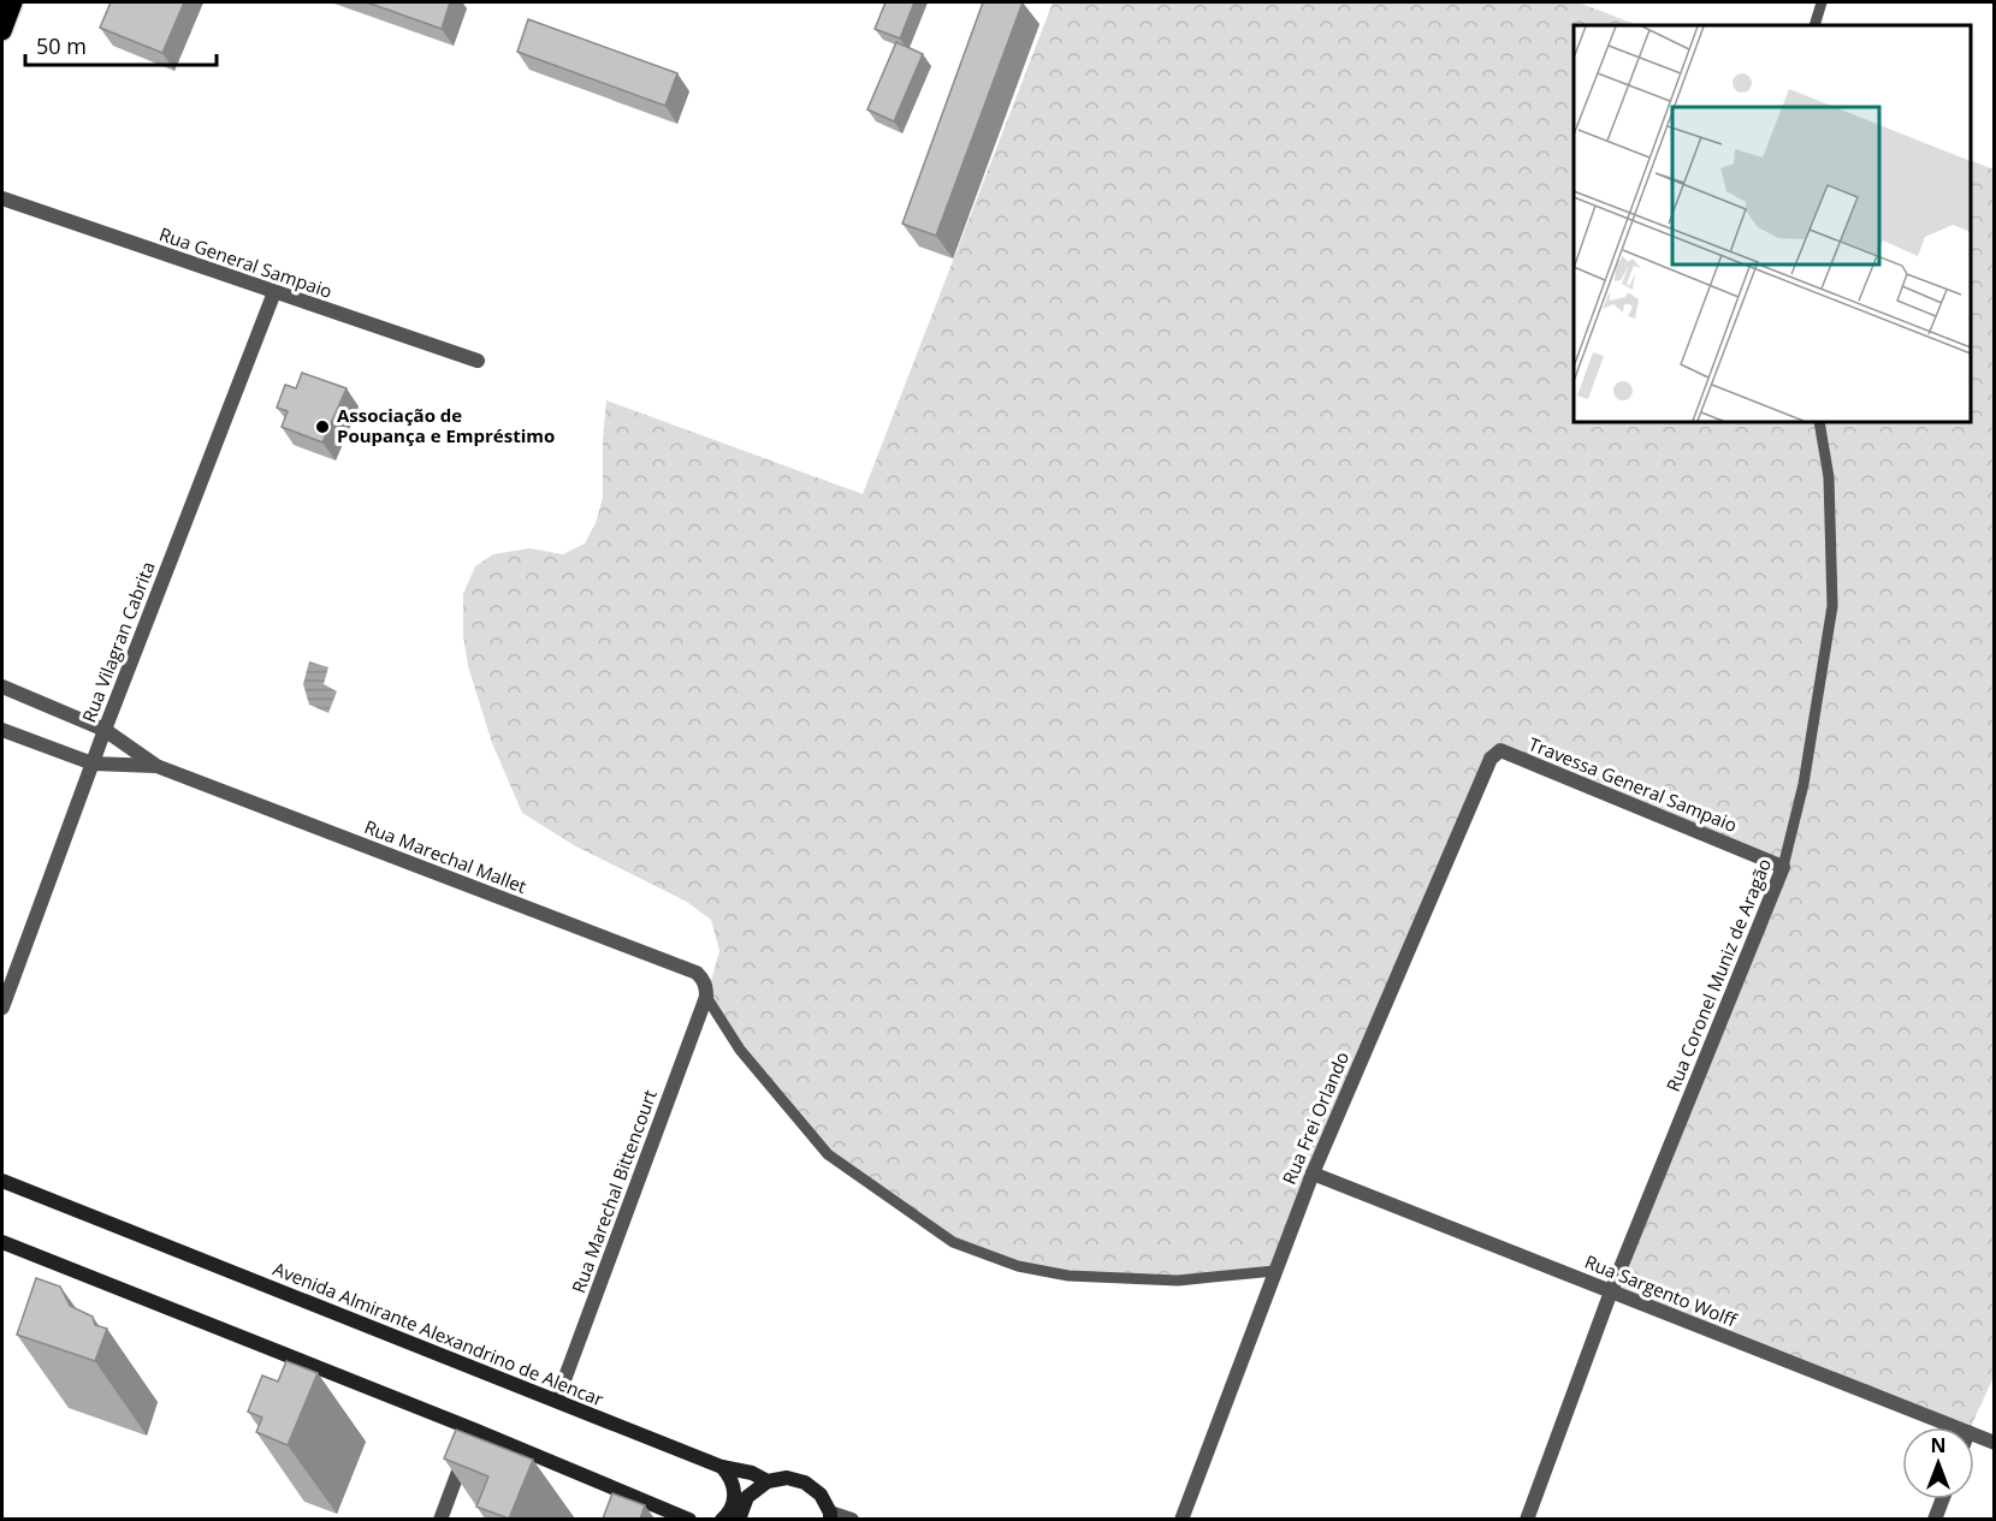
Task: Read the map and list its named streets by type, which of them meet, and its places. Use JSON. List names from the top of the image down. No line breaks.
{"streets":{"main road":["Avenida Almirante Alexandrino de Alencar"],"street":["Rua General Sampaio","Rua Vilagran Cabrita","Travessa General Sampaio","Rua Marechal Mallet","Rua Coronel Muniz de Aragão","Rua Frei Orlando","Rua Marechal Bittencourt","Rua Sargento Wolff"]},"crossings":[["Rua General Sampaio","Rua Vilagran Cabrita"],["Rua Vilagran Cabrita","Rua Marechal Mallet"],["Travessa General Sampaio","Rua Coronel Muniz de Aragão"],["Travessa General Sampaio","Rua Frei Orlando"],["Rua Marechal Mallet","Rua Marechal Bittencourt"],["Rua Coronel Muniz de Aragão","Rua Sargento Wolff"],["Rua Frei Orlando","Rua Sargento Wolff"],["Rua Marechal Bittencourt","Avenida Almirante Alexandrino de Alencar"]],"places":["Associação de Poupança e Empréstimo"],"scale_bar":"50 m","north":"top"}
